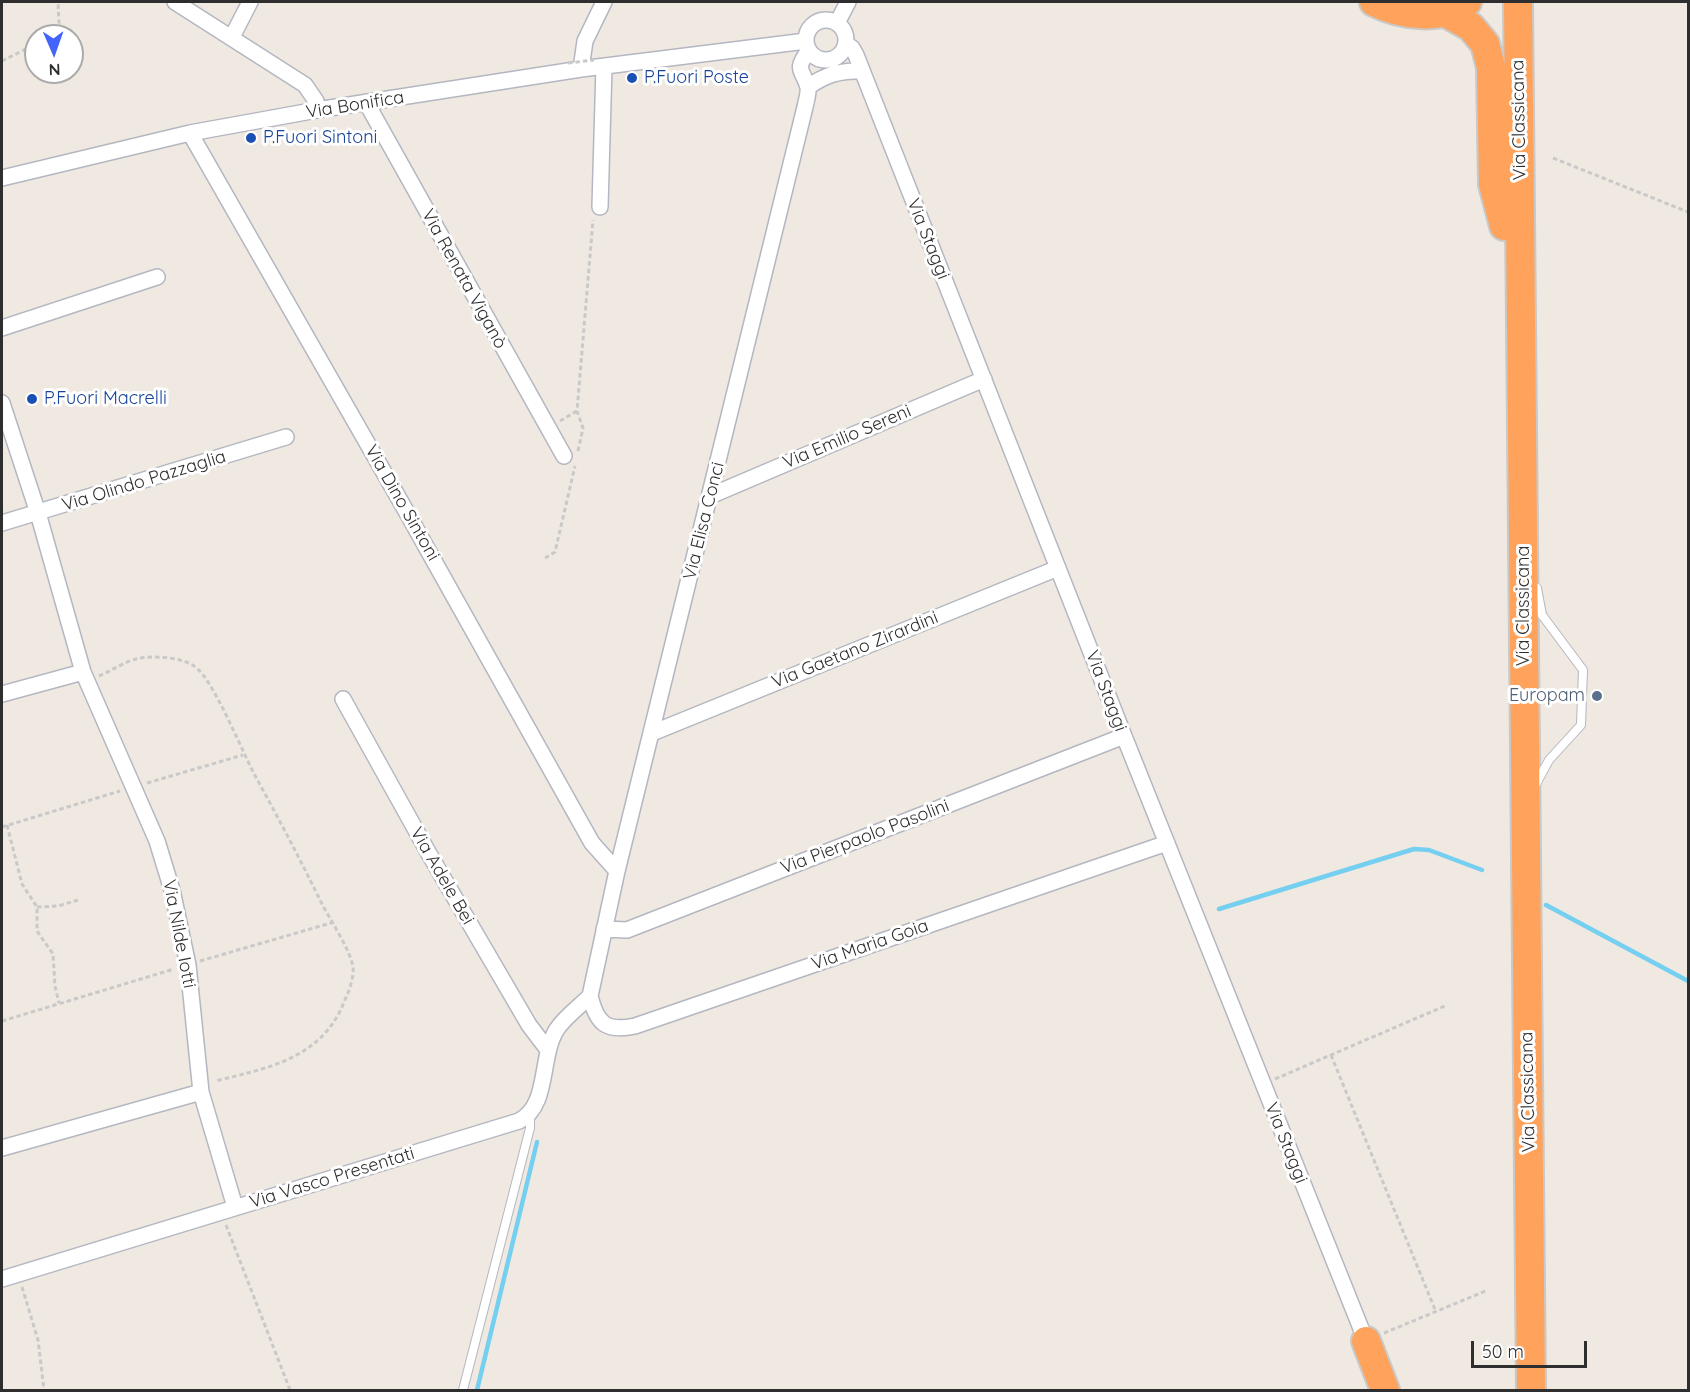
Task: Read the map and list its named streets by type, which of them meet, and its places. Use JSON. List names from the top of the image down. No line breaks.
{"streets":{"highway":["Via Classicana"],"street":["Via Bonifica","Via Staggi","Via Renata Viganò","Via Emilio Sereni","Via Olindo Pazzaglia","Via Dino Sintoni","Via Elisa Conci","Via Gaetano Zirardini","Via Pierpaolo Pasolini","Via Adele Bei","Via Nilde Iotti","Via Maria Goia","Via Vasco Presentati"]},"crossings":[["Via Bonifica","Via Staggi"],["Via Bonifica","Via Renata Viganò"],["Via Bonifica","Via Dino Sintoni"],["Via Bonifica","Via Elisa Conci"],["Via Staggi","Via Emilio Sereni"],["Via Staggi","Via Elisa Conci"],["Via Staggi","Via Gaetano Zirardini"],["Via Staggi","Via Pierpaolo Pasolini"],["Via Staggi","Via Maria Goia"],["Via Emilio Sereni","Via Elisa Conci"],["Via Olindo Pazzaglia","Via Nilde Iotti"],["Via Dino Sintoni","Via Elisa Conci"],["Via Elisa Conci","Via Gaetano Zirardini"],["Via Elisa Conci","Via Pierpaolo Pasolini"],["Via Elisa Conci","Via Maria Goia"],["Via Nilde Iotti","Via Vasco Presentati"]],"places":["P.Fuori Poste","P.Fuori Sintoni","P.Fuori Macrelli","Europam"],"scale_bar":"50 m","north":"bottom"}
